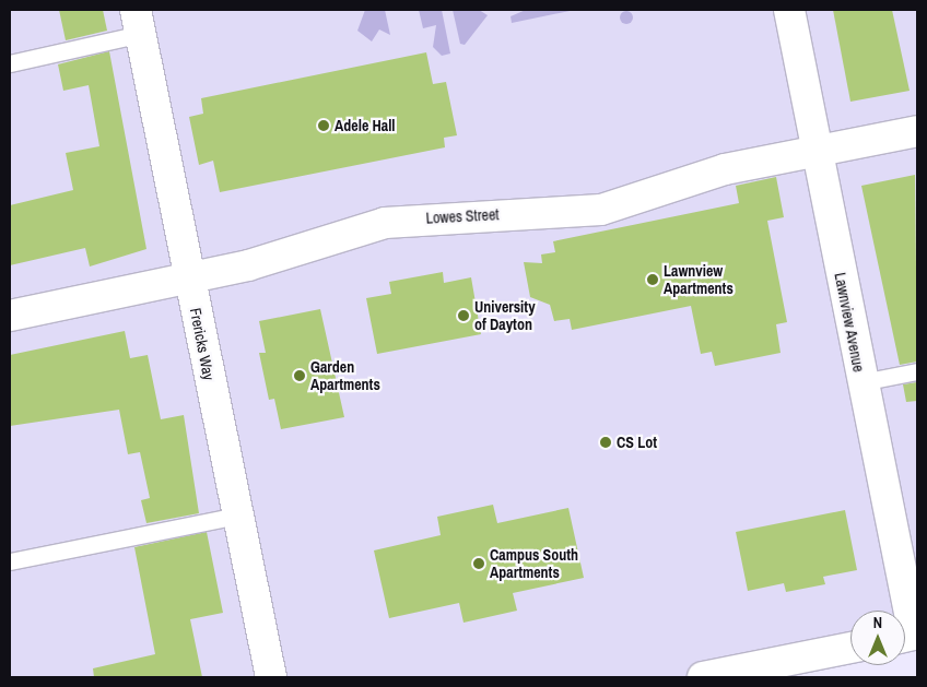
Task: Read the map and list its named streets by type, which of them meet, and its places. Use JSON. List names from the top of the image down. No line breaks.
{"streets":{"street":["Lowes Street","Lawnview Avenue","Frericks Way"]},"crossings":[["Lowes Street","Lawnview Avenue"],["Lowes Street","Frericks Way"]],"places":["Adele Hall","Lawnview Apartments","University of Dayton","Garden Apartments","CS Lot","Campus South Apartments"],"north":"top"}
